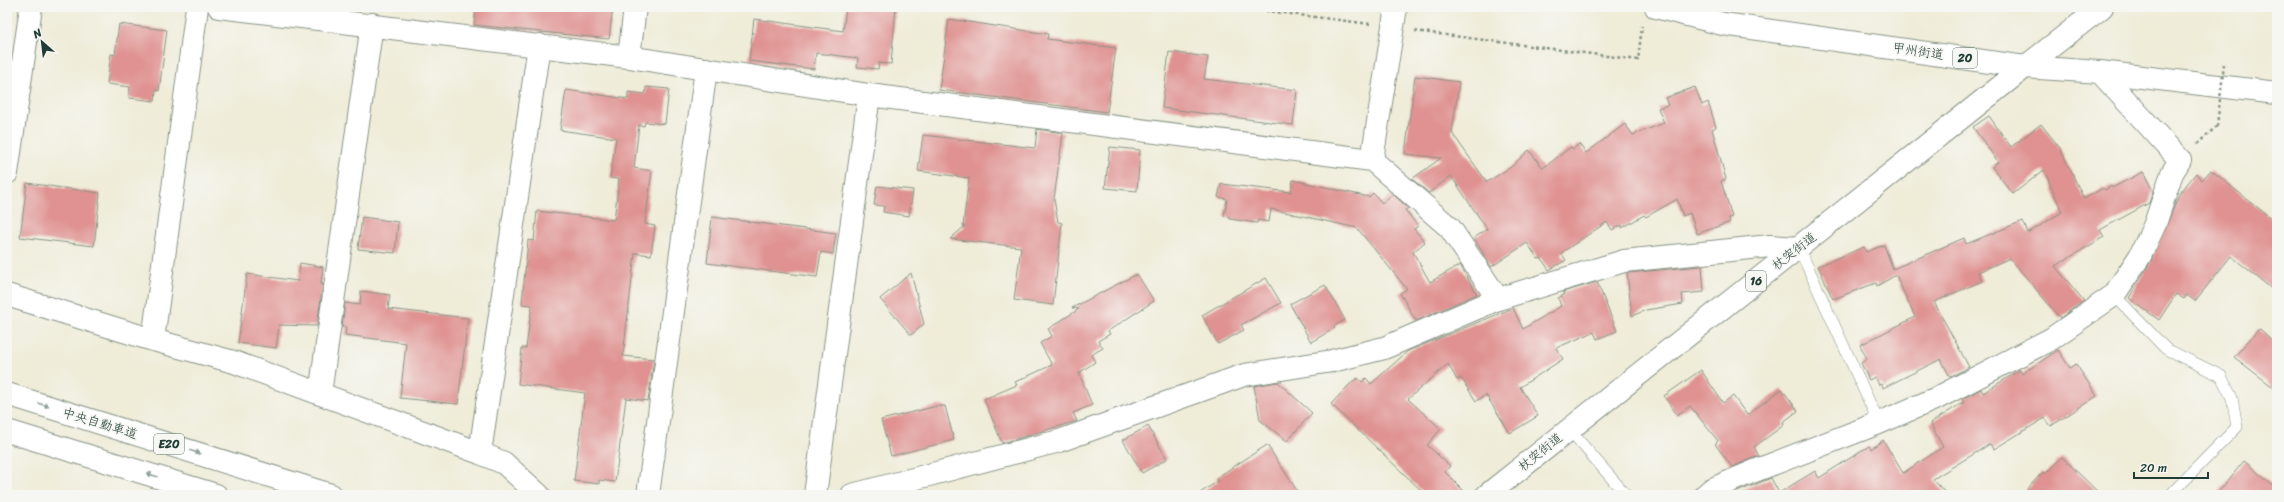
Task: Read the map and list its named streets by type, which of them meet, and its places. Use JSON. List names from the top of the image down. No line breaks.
{"streets":{"main road":["甲州街道","20","杖突街道","16","中央自動車道","E20"]},"crossings":[["甲州街道","杖突街道"]],"scale_bar":"20 m","north":"top left"}
